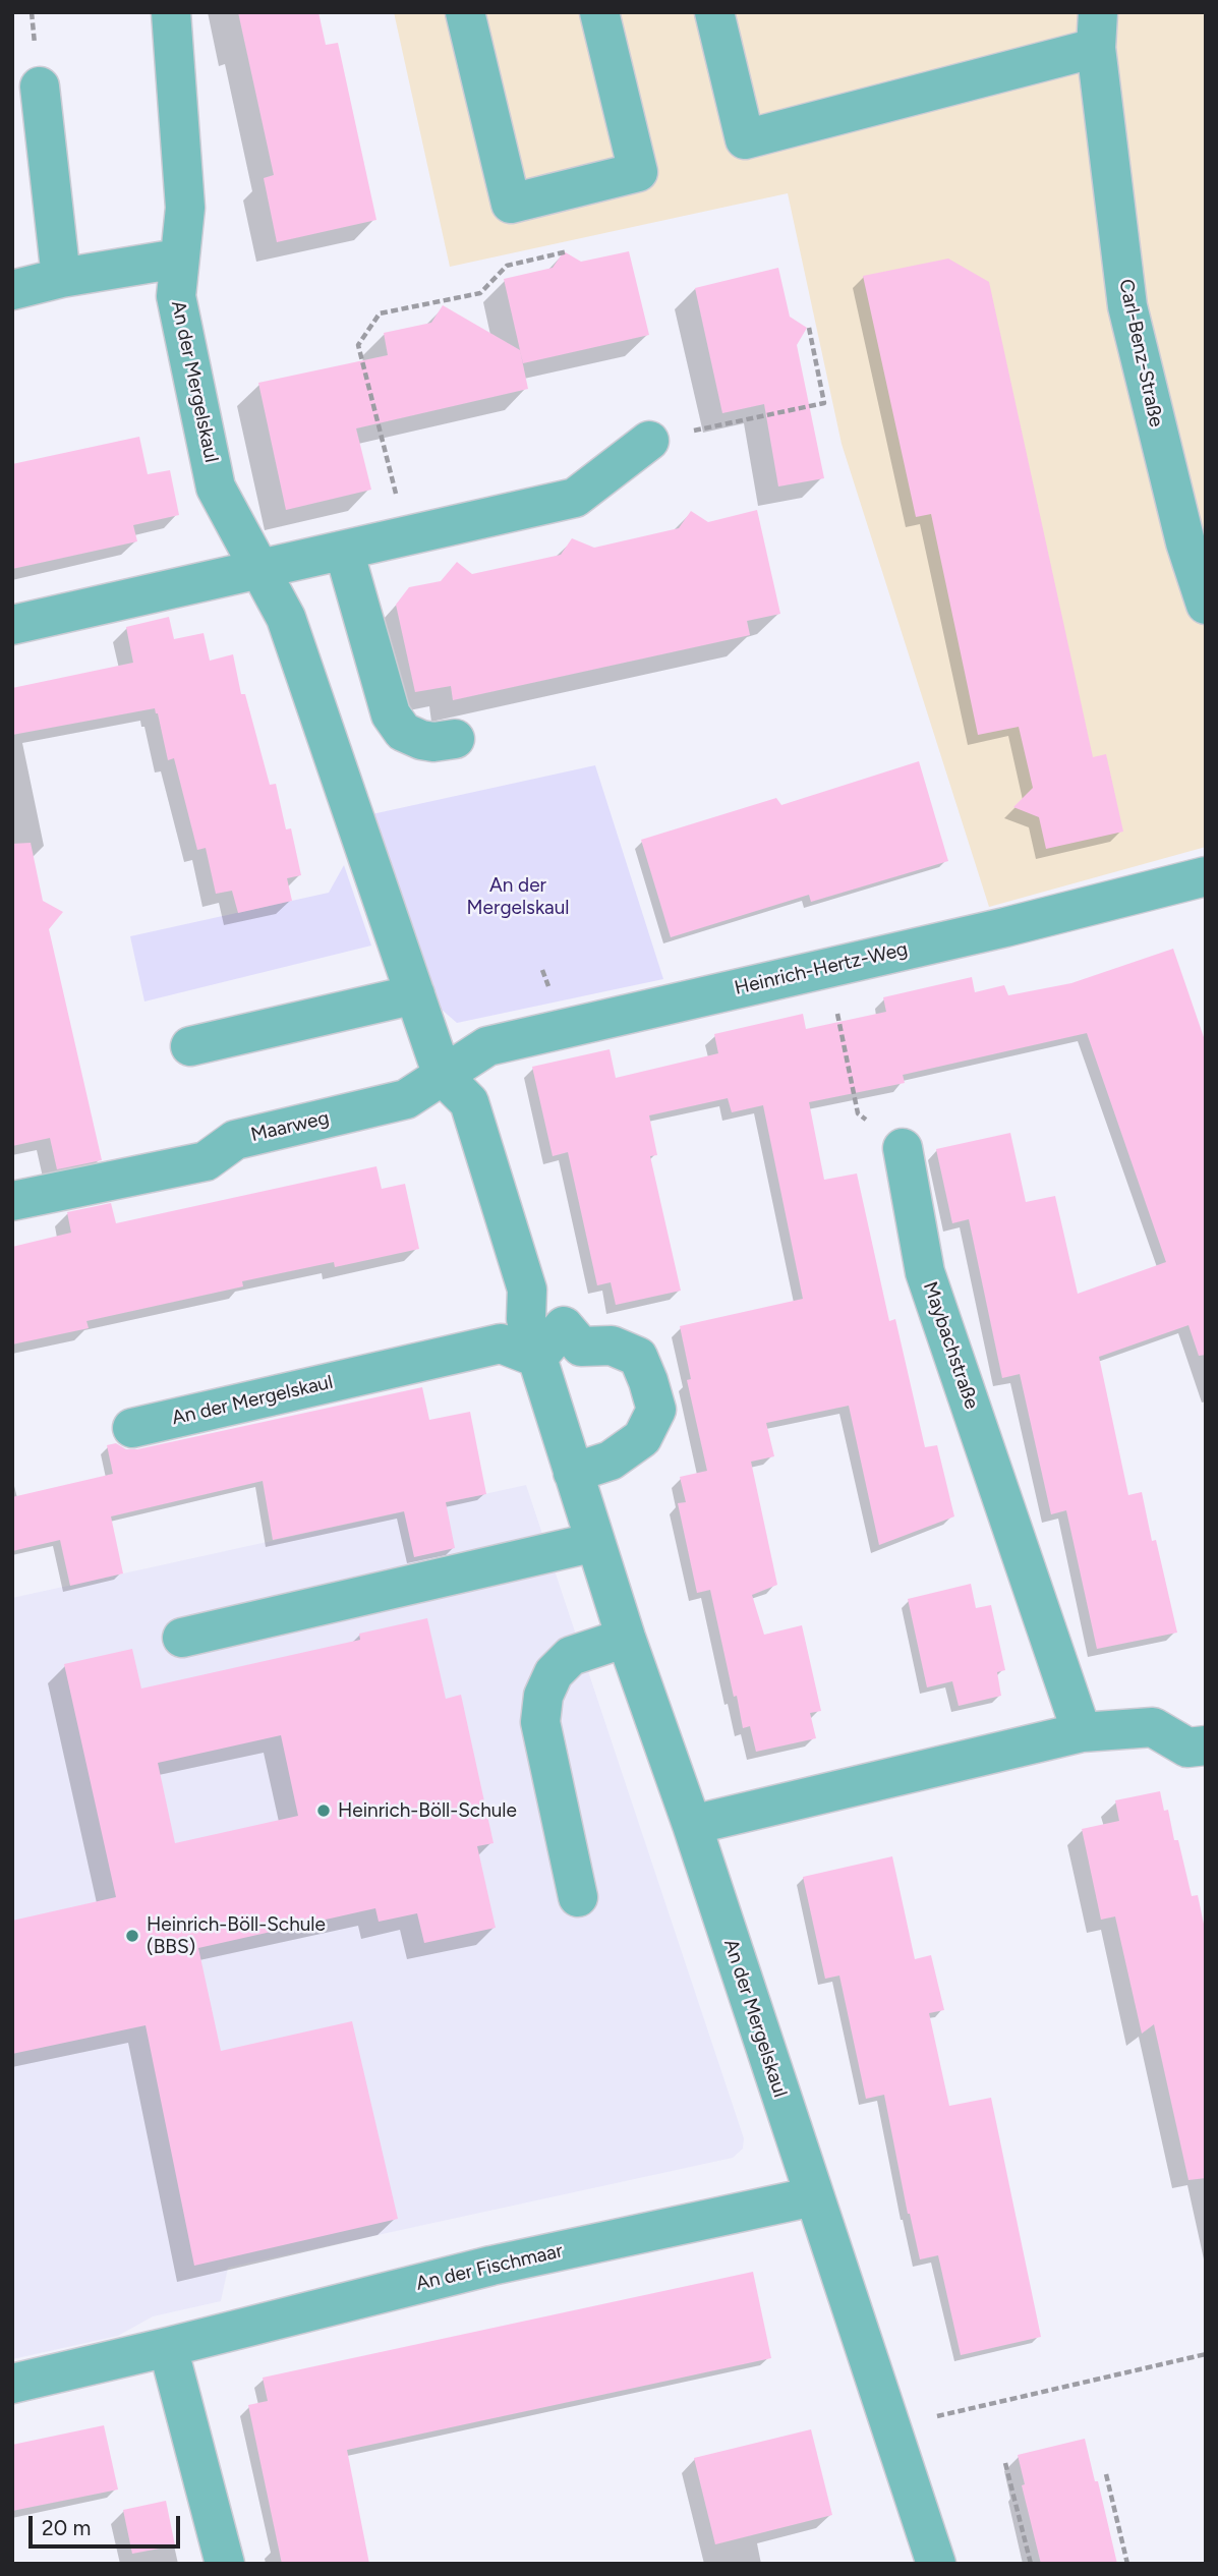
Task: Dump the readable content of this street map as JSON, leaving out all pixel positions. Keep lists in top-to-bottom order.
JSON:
{
  "streets": {
    "street": [
      "Carl-Benz-Straße",
      "An der Mergelskaul",
      "Heinrich-Hertz-Weg",
      "Maarweg",
      "Maybachstraße",
      "An der Fischmaar"
    ]
  },
  "crossings": [
    ["An der Mergelskaul", "Heinrich-Hertz-Weg"],
    ["An der Mergelskaul", "Maarweg"],
    ["An der Mergelskaul", "An der Fischmaar"],
    ["Heinrich-Hertz-Weg", "Maarweg"]
  ],
  "parks": ["An der Mergelskaul"],
  "places": ["Heinrich-Böll-Schule", "Heinrich-Böll-Schule (BBS)"],
  "scale_bar": "20 m"
}
